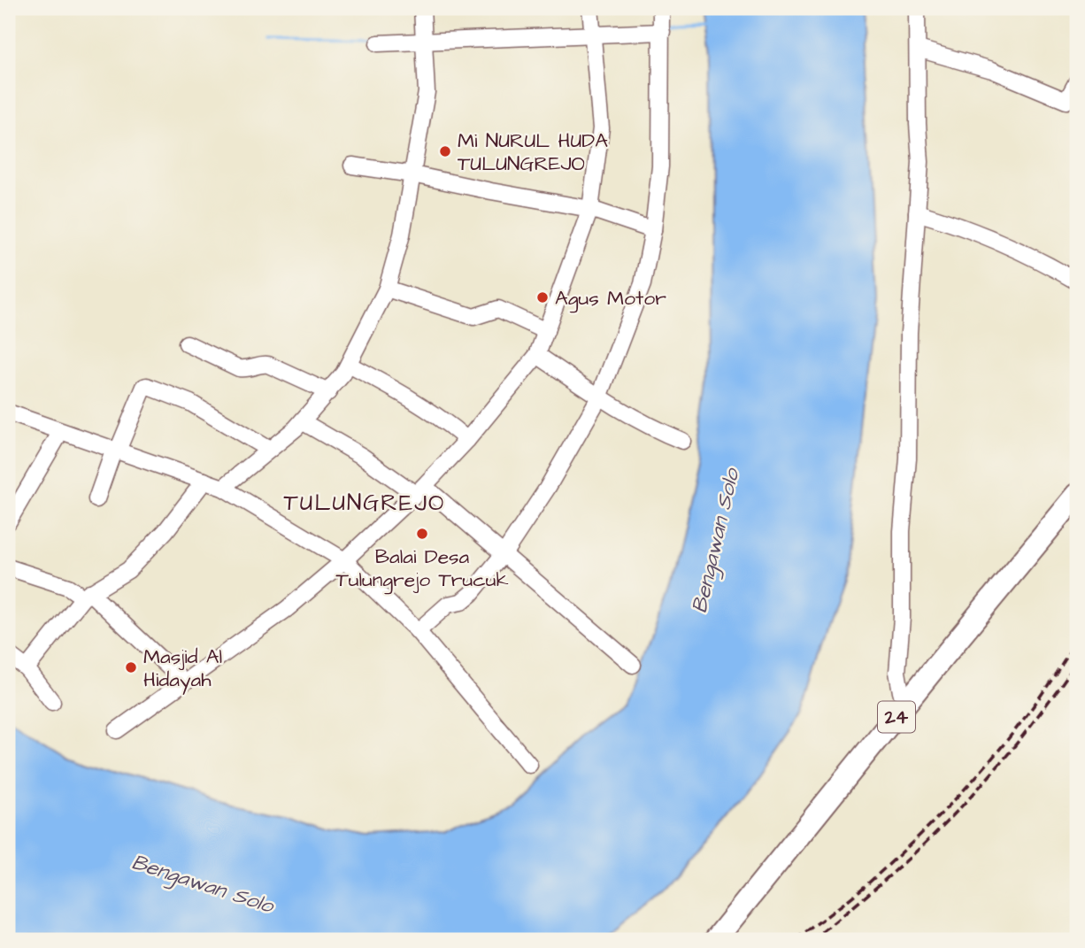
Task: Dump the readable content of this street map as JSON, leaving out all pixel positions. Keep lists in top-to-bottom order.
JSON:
{
  "streets": {
    "highway": ["24"]
  },
  "districts": ["TULUNGREJO"],
  "water": ["Bengawan Solo"],
  "places": [
    "Mi NURUL HUDA TULUNGREJO",
    "Agus Motor",
    "Balai Desa Tulungrejo Trucuk",
    "Masjid Al Hidayah"
  ]
}
